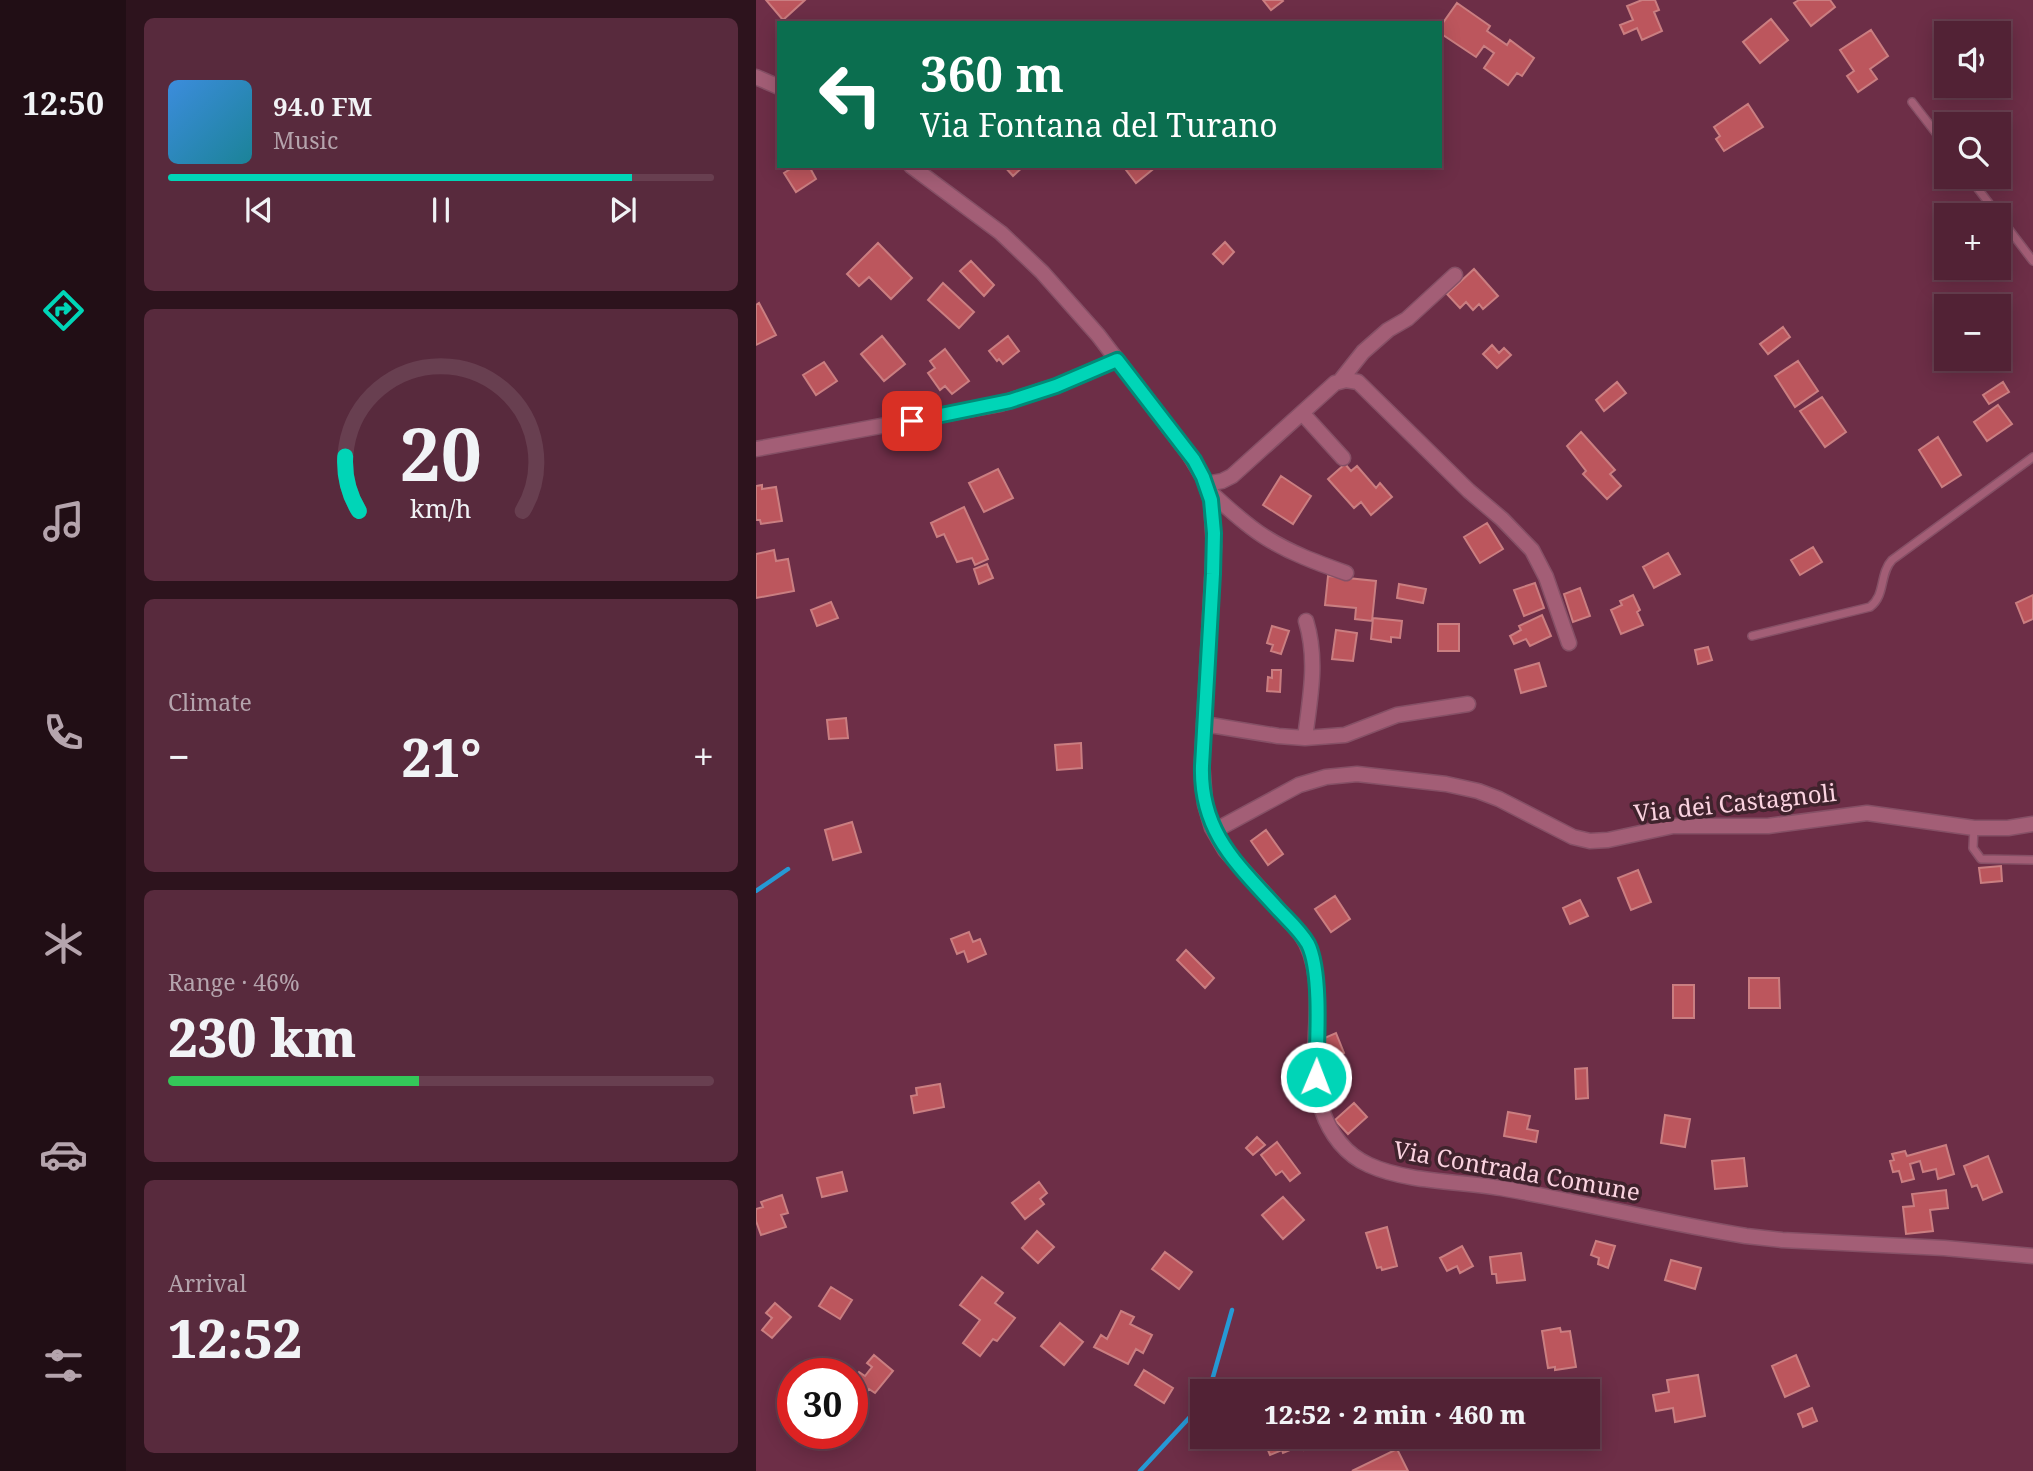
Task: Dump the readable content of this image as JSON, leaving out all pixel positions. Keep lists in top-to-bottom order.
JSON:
{
  "streets": {
    "street": ["Via dei Castagnoli", "Via Contrada Comune"]
  },
  "crossings": [
    ["Via dei Castagnoli", "Via Contrada Comune"]
  ],
  "page": {
    "tabs": "12:50",
    "map_buttons": ["+", "−"],
    "turn": ["360 m", "Via Fontana del Turano"],
    "song": ["94.0 FM", "Music"],
    "tile": [
      "Climate",
      ["Range · 46%", "230 km"],
      ["Arrival", "12:52"]
    ],
    "heat": ["−", "21°", "+"],
    "limit": "30",
    "trip": "12:52 · 2 min · 460 m",
    "gauge": ["20", "km/h"]
  }
}
